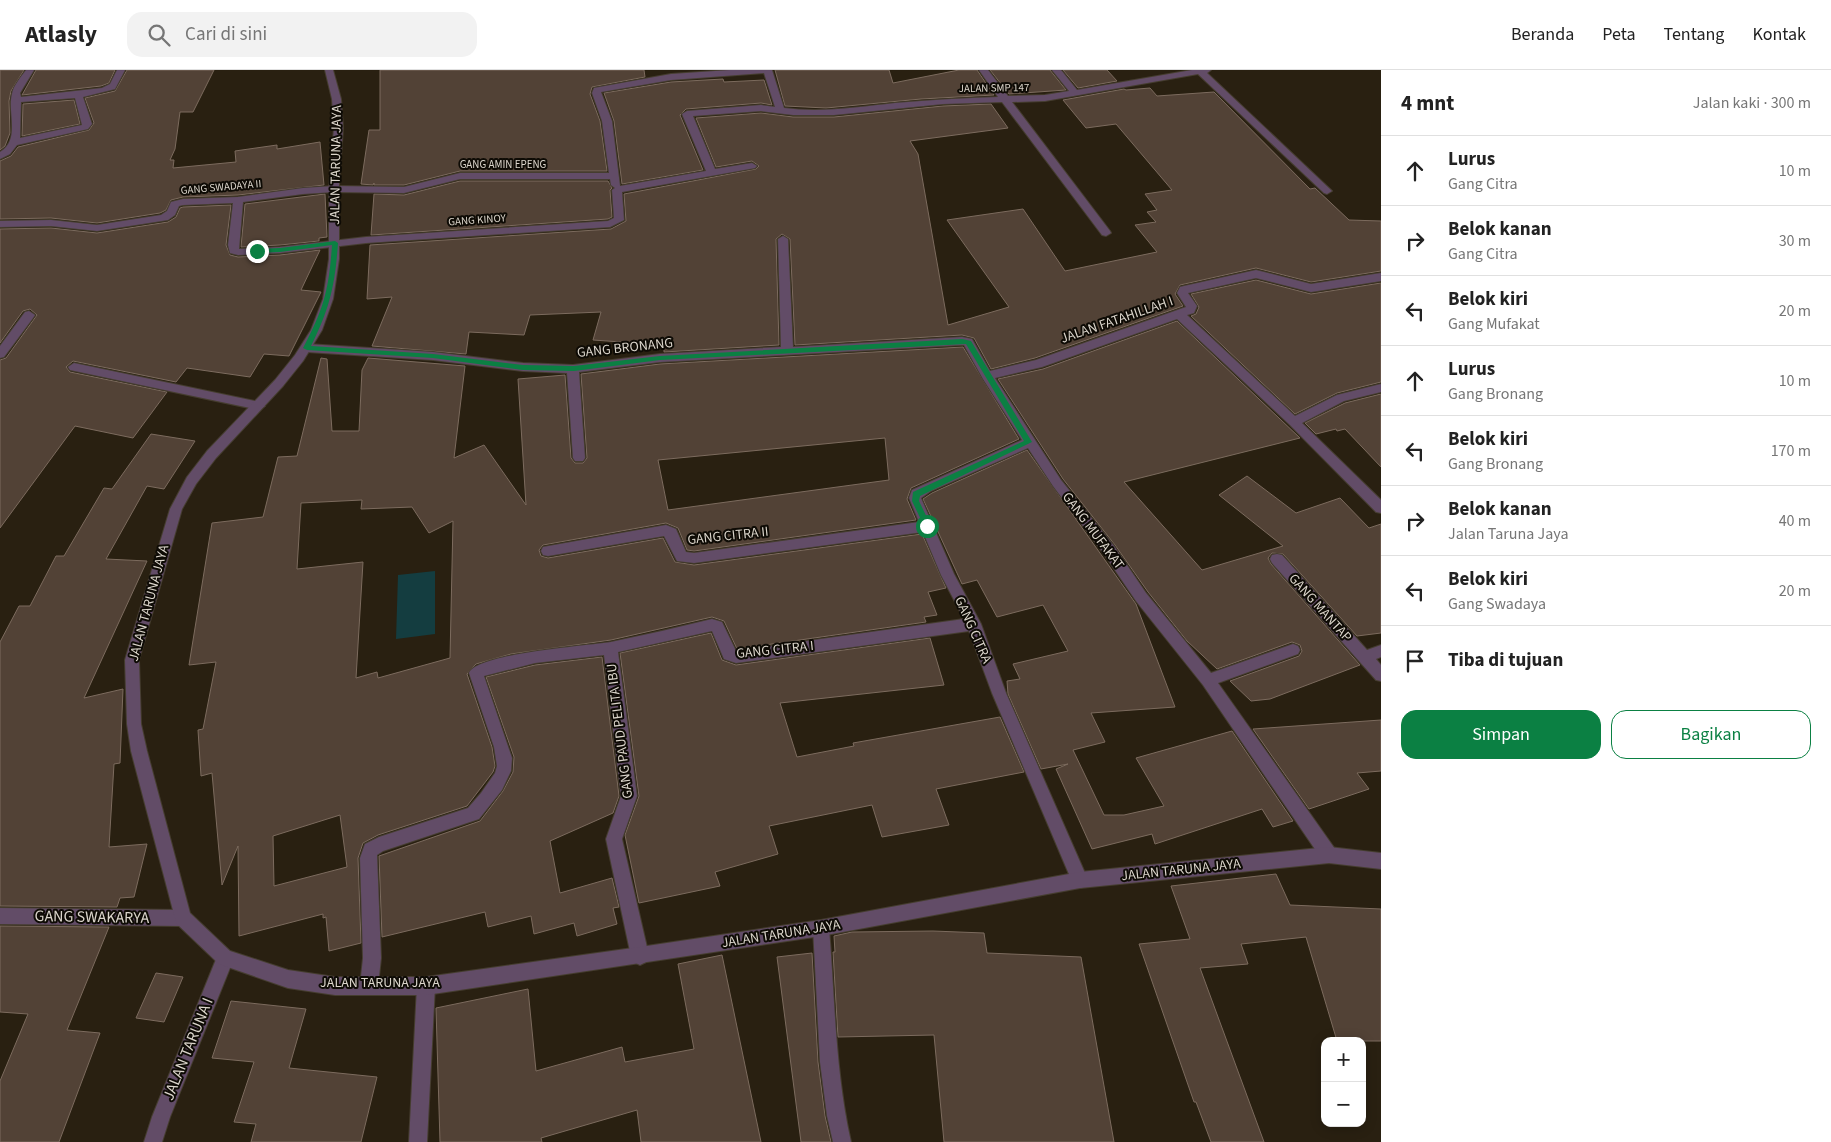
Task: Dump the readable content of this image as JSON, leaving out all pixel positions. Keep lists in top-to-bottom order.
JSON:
{
  "streets": {
    "street": [
      "JALAN SMP 147",
      "GANG AMIN EPENG",
      "JALAN TARUNA JAYA",
      "GANG SWADAYA II",
      "GANG KINOY",
      "JALAN FATAHILLAH I",
      "GANG BRONANG",
      "GANG MUFAKAT",
      "GANG CITRA II",
      "GANG MANTAP",
      "GANG CITRA",
      "GANG CITRA I",
      "GANG PAUD PELITA IBU",
      "GANG SWAKARYA",
      "JALAN TARUNA I"
    ]
  },
  "crossings": [
    ["GANG AMIN EPENG", "JALAN TARUNA JAYA"],
    ["GANG AMIN EPENG", "GANG SWADAYA II"],
    ["JALAN TARUNA JAYA", "GANG SWADAYA II"],
    ["JALAN TARUNA JAYA", "GANG KINOY"],
    ["JALAN TARUNA JAYA", "GANG BRONANG"],
    ["JALAN TARUNA JAYA", "GANG MUFAKAT"],
    ["JALAN TARUNA JAYA", "GANG CITRA"],
    ["JALAN TARUNA JAYA", "GANG CITRA I"],
    ["JALAN TARUNA JAYA", "GANG PAUD PELITA IBU"],
    ["JALAN TARUNA JAYA", "GANG SWAKARYA"],
    ["JALAN TARUNA JAYA", "JALAN TARUNA I"],
    ["JALAN FATAHILLAH I", "GANG BRONANG"],
    ["JALAN FATAHILLAH I", "GANG MUFAKAT"],
    ["GANG BRONANG", "GANG MUFAKAT"],
    ["GANG MUFAKAT", "GANG CITRA"],
    ["GANG CITRA II", "GANG CITRA"],
    ["GANG CITRA", "GANG CITRA I"],
    ["GANG CITRA I", "GANG PAUD PELITA IBU"]
  ],
  "page": {
    "header": "Atlasly",
    "search": "Cari di sini",
    "nav": [
      "Beranda",
      "Peta",
      "Tentang",
      "Kontak"
    ],
    "heading": ["4 mnt", "Jalan kaki · 300 m"],
    "list": [
      ["Lurus", "Gang Citra", "10 m"],
      ["Belok kanan", "Gang Citra", "30 m"],
      ["Belok kiri", "Gang Mufakat", "20 m"],
      ["Lurus", "Gang Bronang", "10 m"],
      ["Belok kiri", "Gang Bronang", "170 m"],
      ["Belok kanan", "Jalan Taruna Jaya", "40 m"],
      ["Belok kiri", "Gang Swadaya", "20 m"],
      "Tiba di tujuan"
    ],
    "buttons": ["Simpan", "Bagikan"],
    "map_buttons": ["+", "−"]
  }
}
